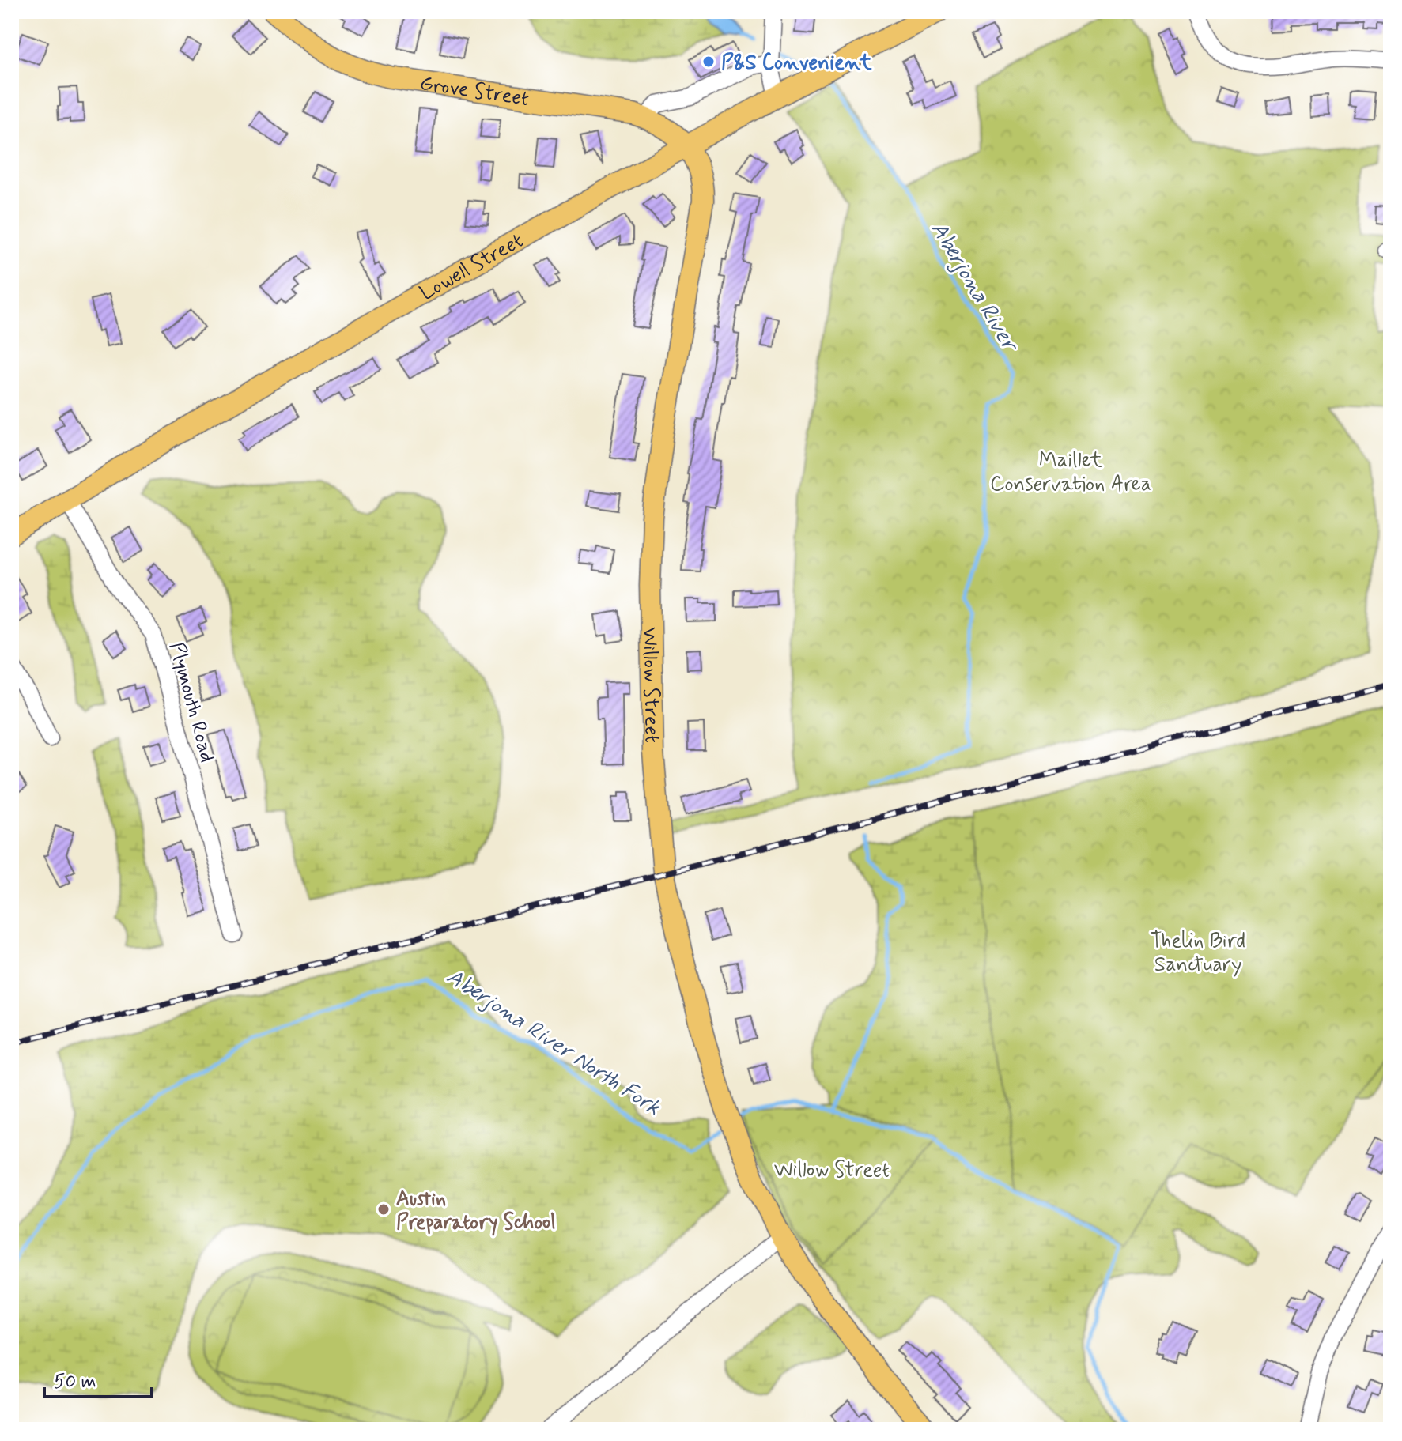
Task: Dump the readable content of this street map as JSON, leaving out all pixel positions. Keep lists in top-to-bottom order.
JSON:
{
  "streets": {
    "main road": ["Grove Street", "Lowell Street", "Willow Street"],
    "street": ["Plymouth Road"]
  },
  "crossings": [
    ["Grove Street", "Lowell Street"],
    ["Grove Street", "Willow Street"],
    ["Lowell Street", "Willow Street"],
    ["Lowell Street", "Plymouth Road"]
  ],
  "water": ["Aberjona River", "Aberjona River North Fork"],
  "parks": ["Maillet Conservation Area", "Thelin Bird Sanctuary", "Willow Street"],
  "places": ["P&S Convenient", "Austin Preparatory School"],
  "scale_bar": "50 m"
}
